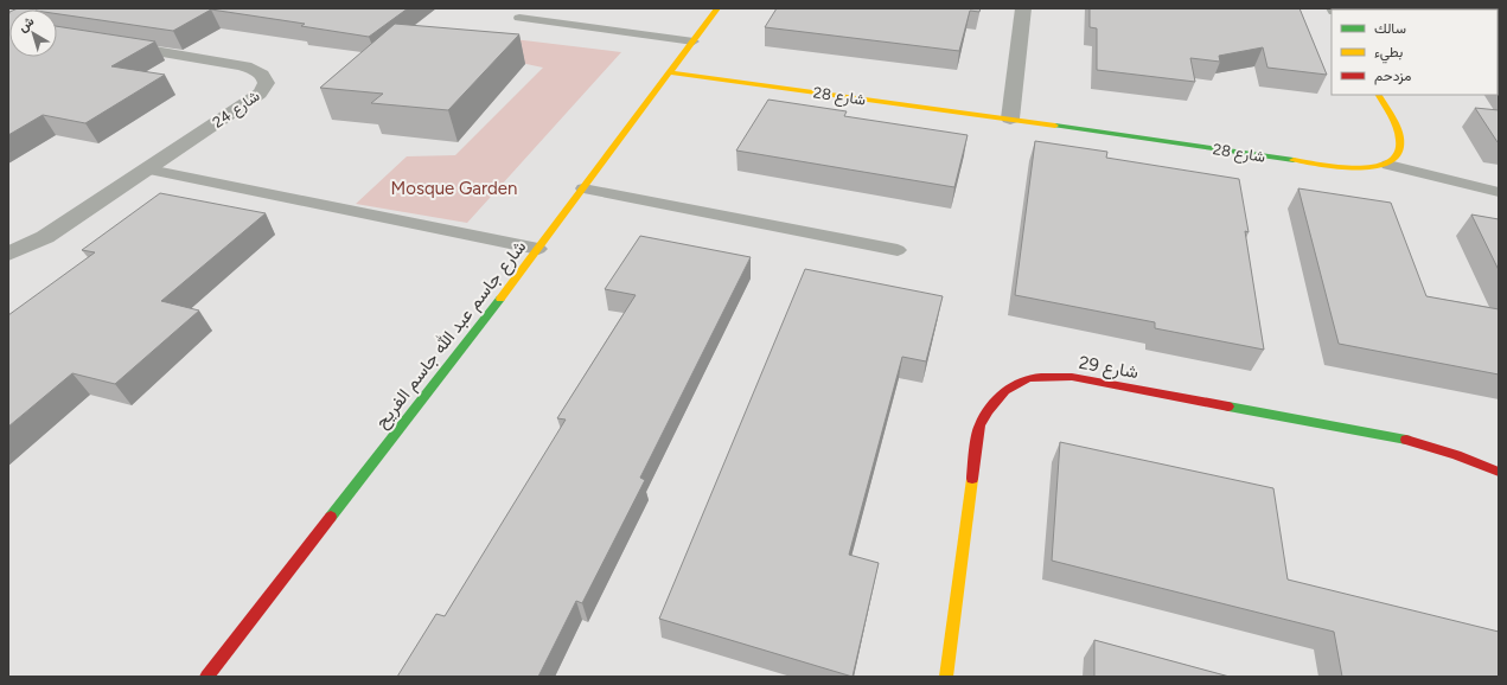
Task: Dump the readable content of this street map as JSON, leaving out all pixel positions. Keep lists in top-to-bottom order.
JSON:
{
  "streets": {
    "street": [
      "شارع 28",
      "شارع 24",
      "شارع جاسم عبد الله جاسم الفريح",
      "شارع 29"
    ]
  },
  "crossings": [
    ["شارع 28", "شارع جاسم عبد الله جاسم الفريح"]
  ],
  "parks": ["Mosque Garden"],
  "legend": ["سالك", "بطيء", "مزدحم"],
  "north": "top left"
}
